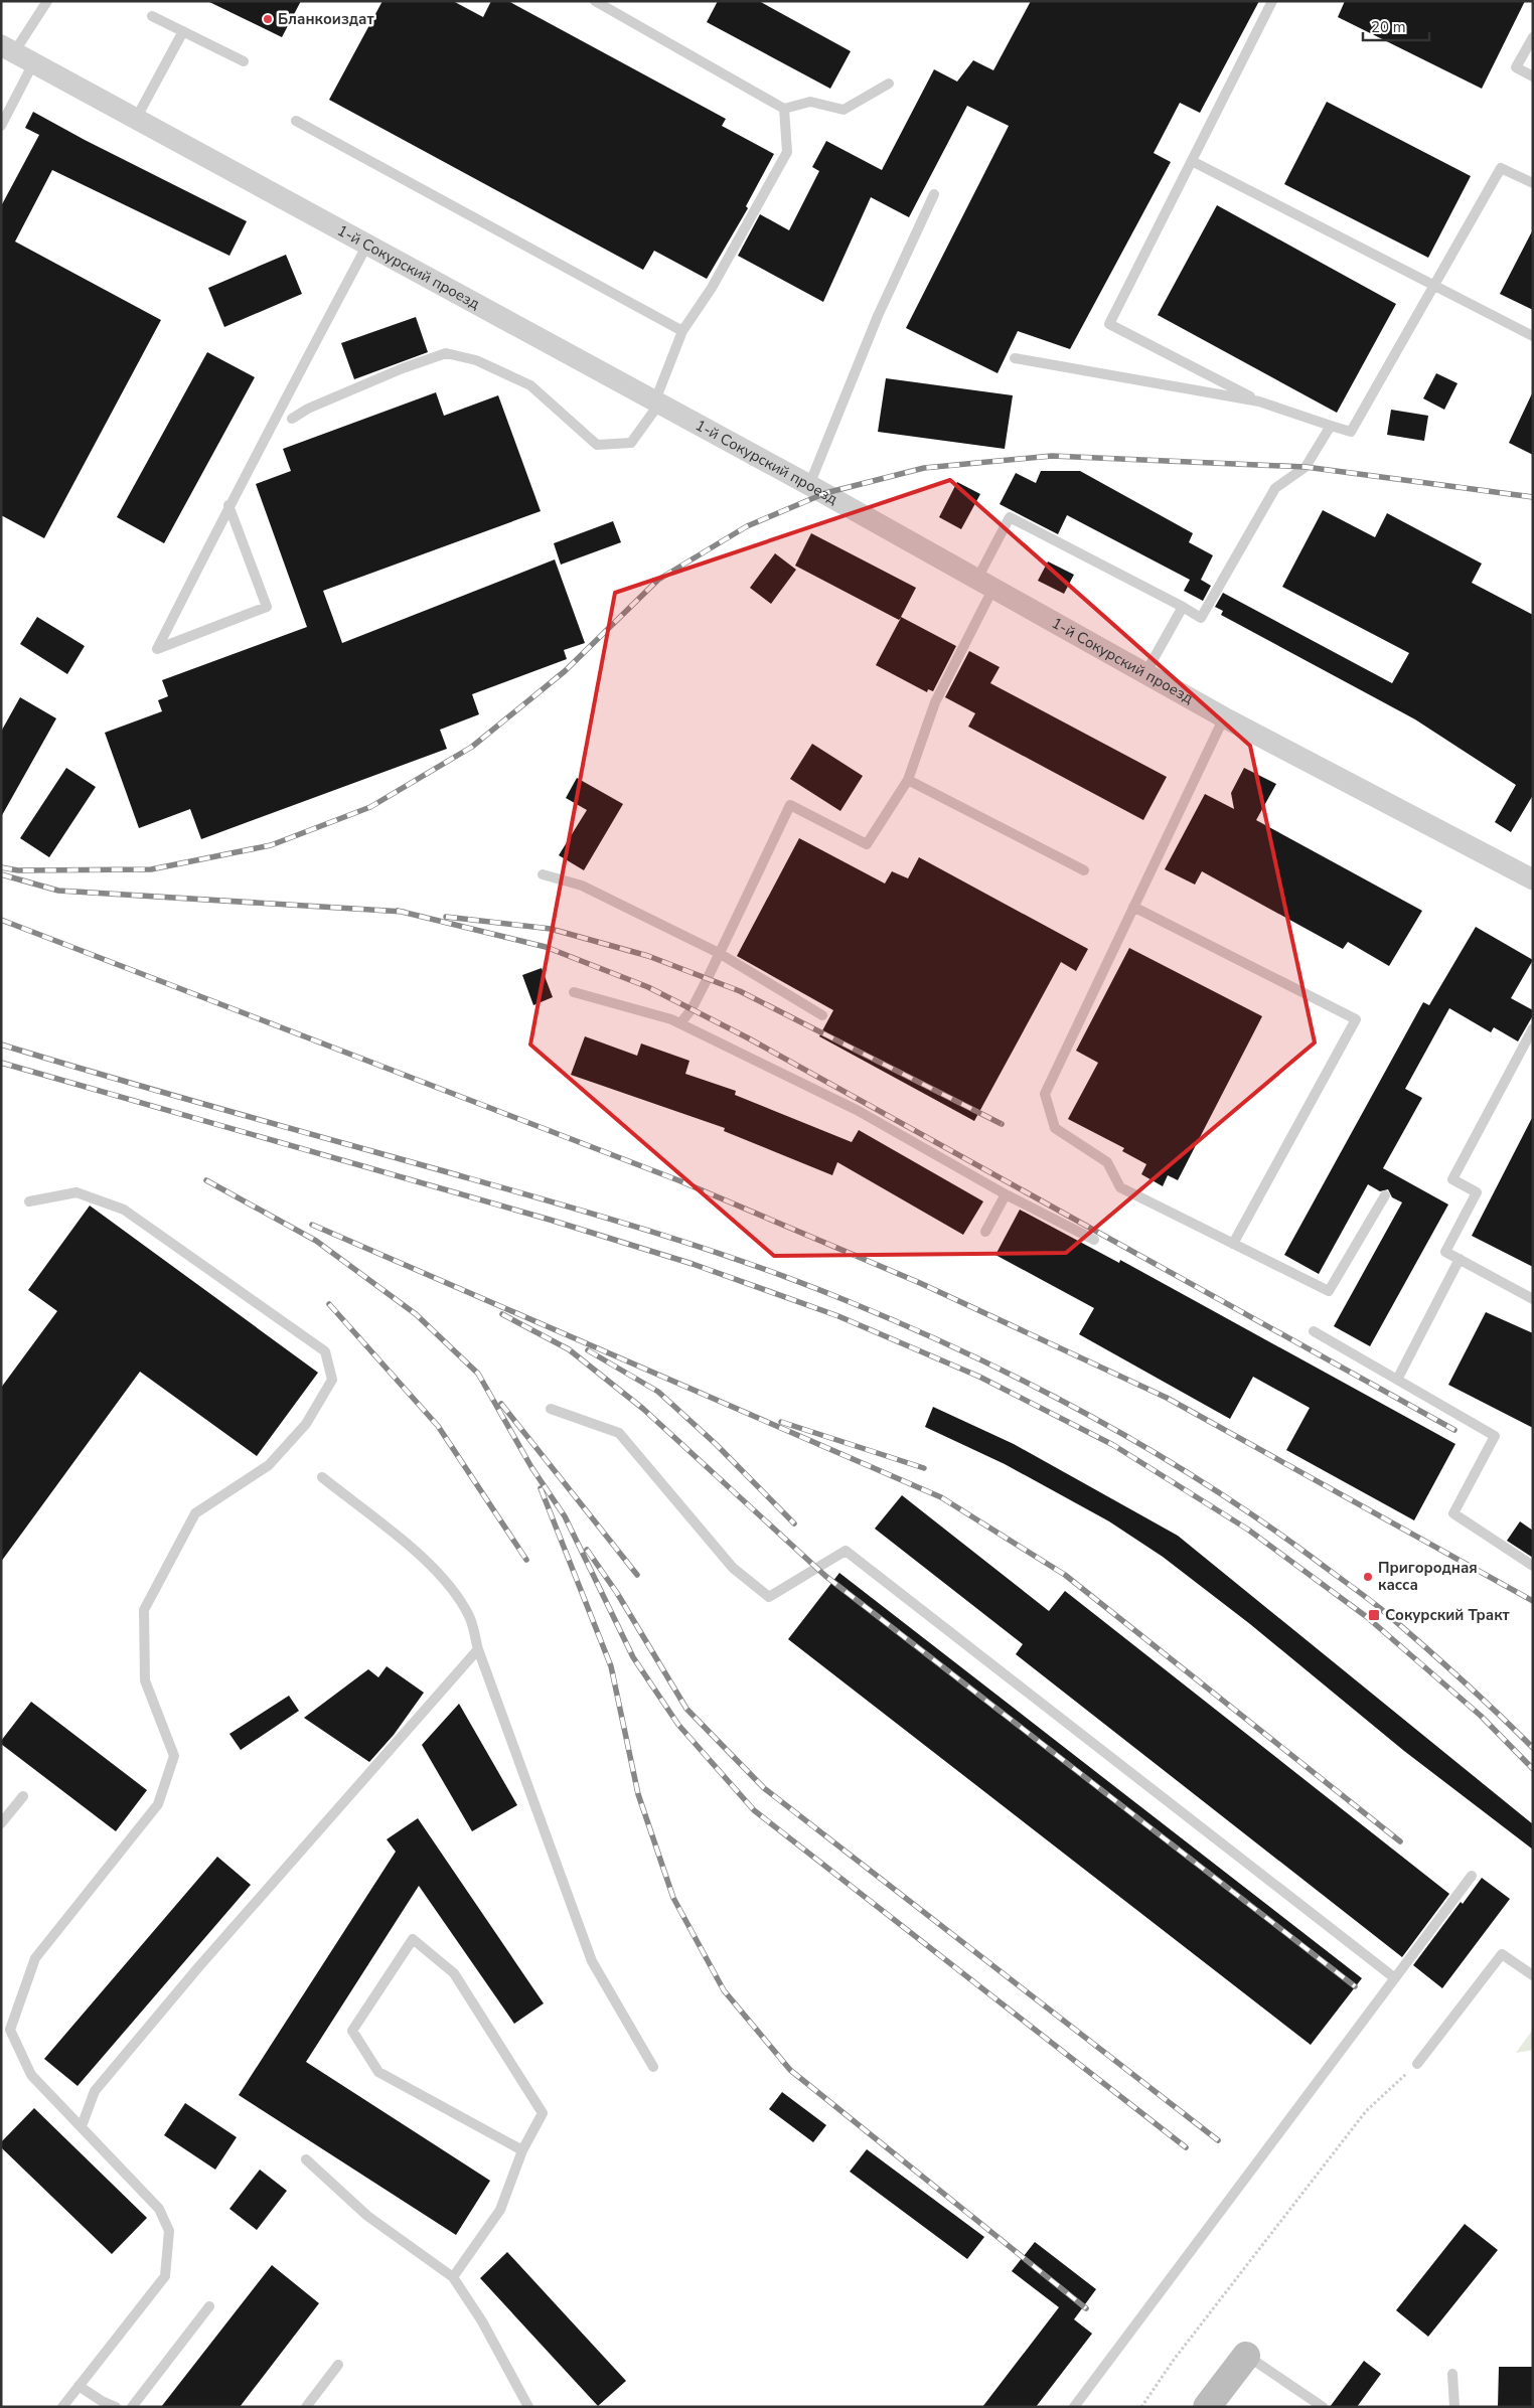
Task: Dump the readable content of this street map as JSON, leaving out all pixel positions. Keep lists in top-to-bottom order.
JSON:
{
  "streets": {
    "street": ["1-й Сокурский проезд"]
  },
  "places": {
    "other": ["Бланкоиздат", "Пригородная касса"],
    "transit": ["Сокурский Тракт"]
  },
  "scale_bar": "20 m"
}
